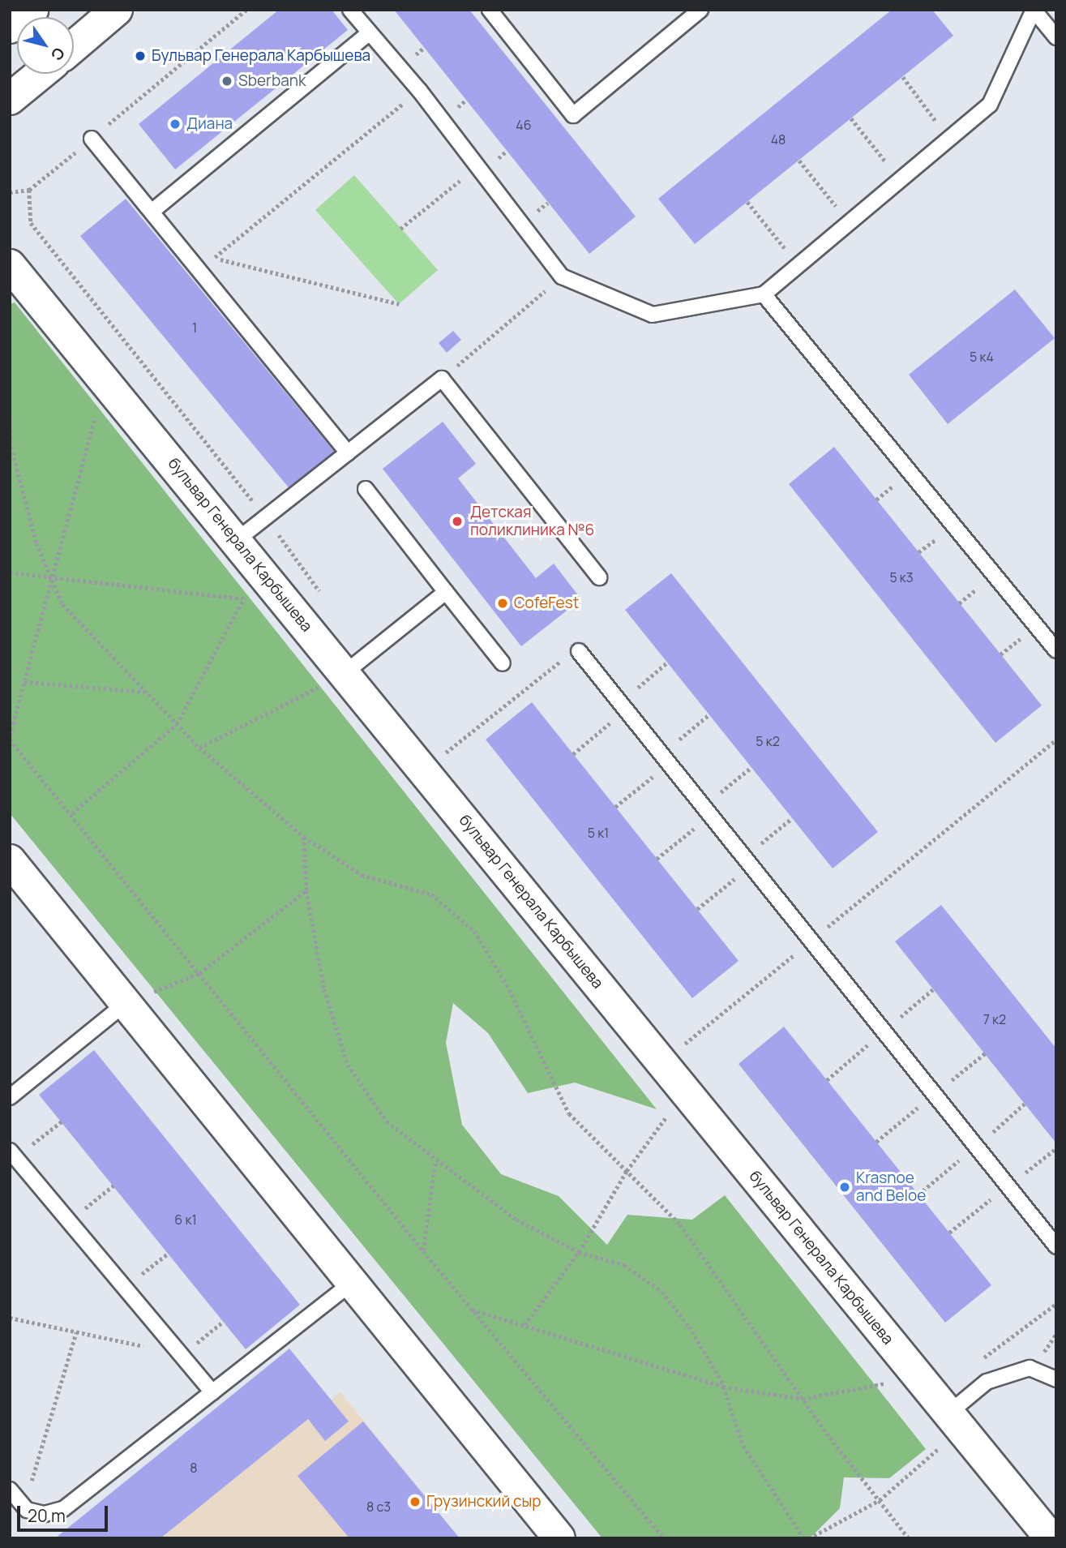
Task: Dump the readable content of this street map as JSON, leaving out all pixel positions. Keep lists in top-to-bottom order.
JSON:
{
  "streets": {
    "street": ["бульвар Генерала Карбышева"]
  },
  "places": [
    "Бульвар Генерала Карбышева",
    "Sberbank",
    "Диана",
    "Детская поликлиника №6",
    "CofeFest",
    "Krasnoe and Beloe",
    "Грузинский сыр"
  ],
  "house_numbers": [
    "46",
    "48",
    "1",
    "5 к4",
    "5 к3",
    "5 к2",
    "5 к1",
    "7 к2",
    "6 к1",
    "8",
    "8 с3"
  ],
  "scale_bar": "20 m",
  "north": "bottom right"
}
